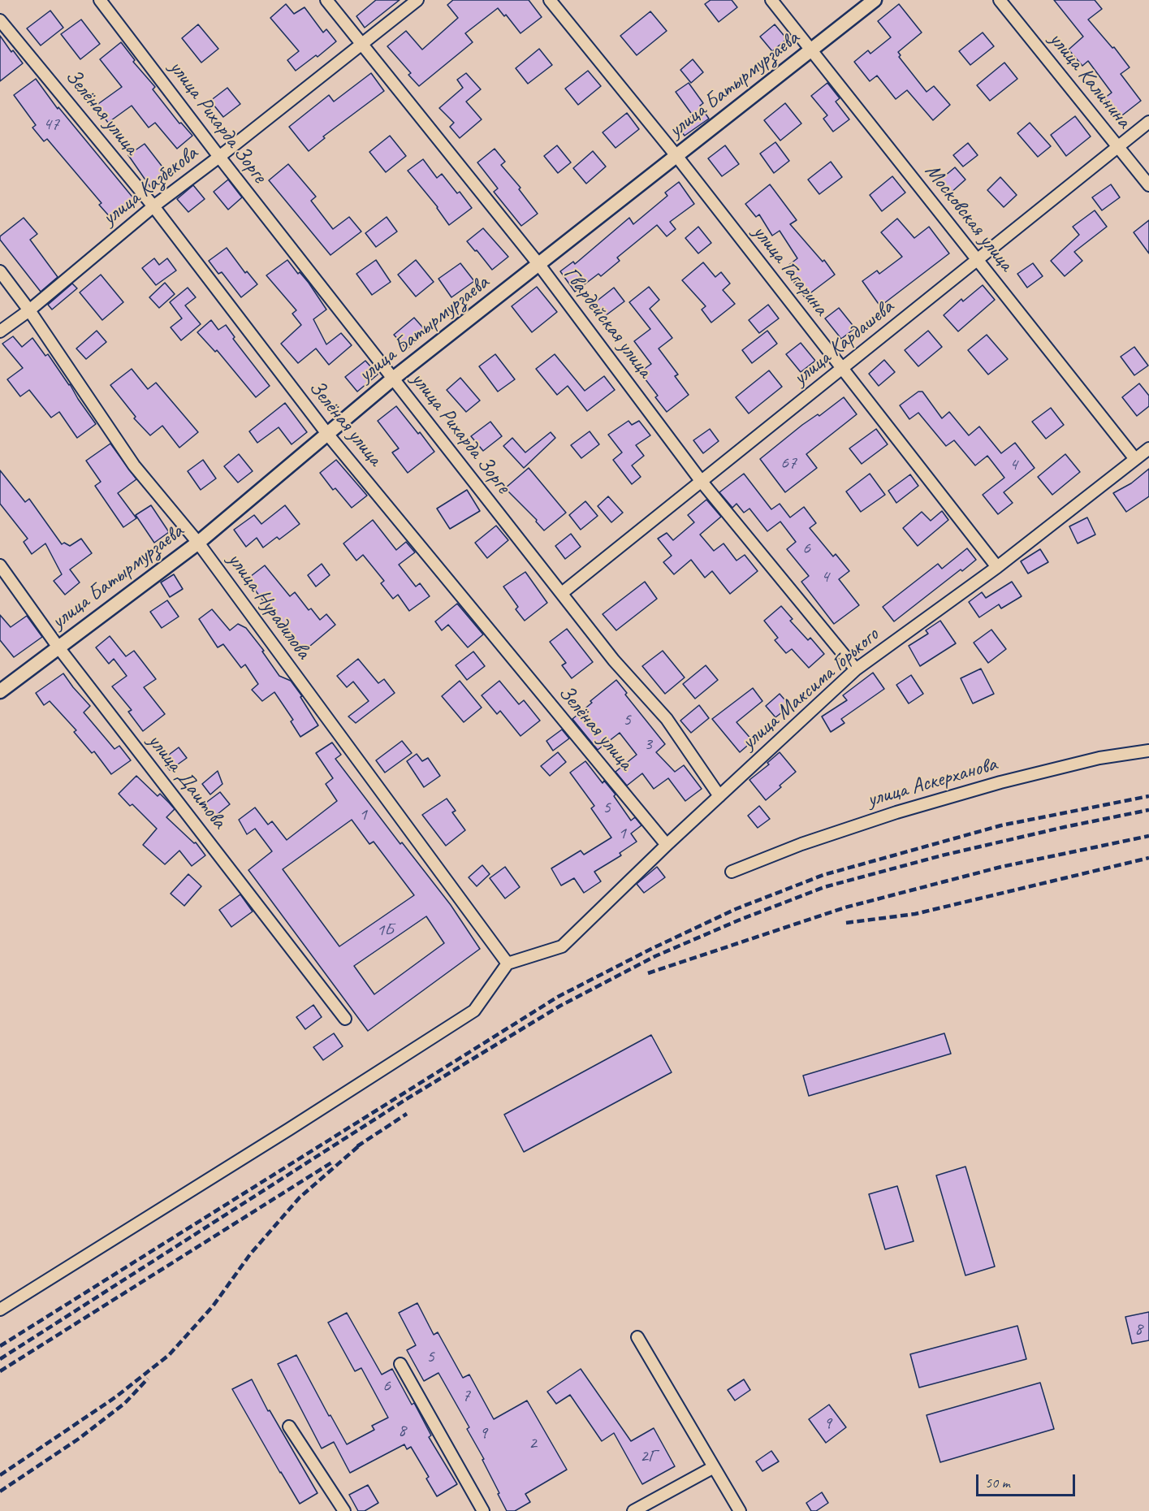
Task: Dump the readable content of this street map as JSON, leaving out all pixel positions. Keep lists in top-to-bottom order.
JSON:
{
  "streets": {
    "street": [
      "улица Калинина",
      "улица Батырмурзаева",
      "Зелёная улица",
      "улица Рихарда Зорге",
      "улица Казбекова",
      "Московская улица",
      "улица Гагарина",
      "Гвардейская улица",
      "улица Кардашева",
      "улица Нурадилова",
      "улица Максима Горького",
      "улица Даитова",
      "улица Аскерханова"
    ]
  },
  "crossings": [
    ["улица Калинина", "улица Кардашева"],
    ["улица Батырмурзаева", "Зелёная улица"],
    ["улица Батырмурзаева", "улица Рихарда Зорге"],
    ["улица Батырмурзаева", "Московская улица"],
    ["улица Батырмурзаева", "улица Гагарина"],
    ["улица Батырмурзаева", "Гвардейская улица"],
    ["улица Батырмурзаева", "улица Нурадилова"],
    ["улица Батырмурзаева", "улица Даитова"],
    ["Зелёная улица", "улица Казбекова"],
    ["Зелёная улица", "улица Максима Горького"],
    ["улица Рихарда Зорге", "улица Казбекова"],
    ["улица Рихарда Зорге", "улица Кардашева"],
    ["улица Рихарда Зорге", "улица Максима Горького"],
    ["улица Казбекова", "Гвардейская улица"],
    ["улица Казбекова", "улица Нурадилова"],
    ["Московская улица", "улица Кардашева"],
    ["Московская улица", "улица Максима Горького"],
    ["улица Гагарина", "улица Кардашева"],
    ["улица Гагарина", "улица Максима Горького"],
    ["Гвардейская улица", "улица Кардашева"],
    ["Гвардейская улица", "улица Максима Горького"],
    ["улица Нурадилова", "улица Максима Горького"]
  ],
  "house_numbers": [
    "47",
    "67",
    "4",
    "6",
    "4",
    "5",
    "3",
    "5",
    "1",
    "1",
    "1Б",
    "8",
    "5",
    "6",
    "7",
    "9",
    "8",
    "9",
    "2",
    "2Г"
  ],
  "scale_bar": "50 m"
}
